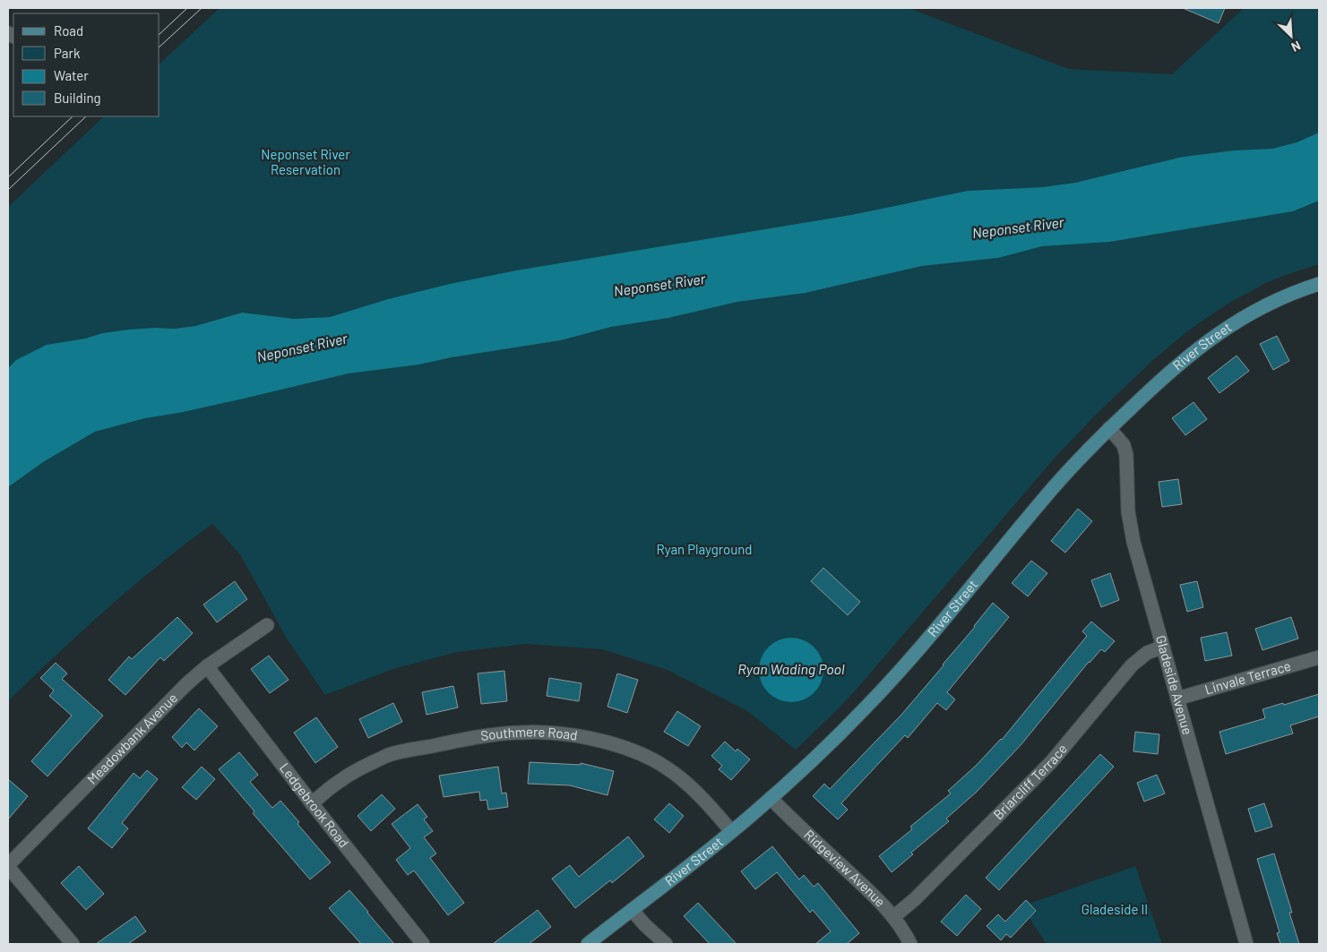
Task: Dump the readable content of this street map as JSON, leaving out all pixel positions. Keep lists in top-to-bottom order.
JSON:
{
  "streets": {
    "main road": ["River Street"],
    "street": [
      "Linvale Terrace",
      "Gladeside Avenue",
      "Southmere Road",
      "Meadowbank Avenue",
      "Briarcliff Terrace",
      "Ledgebrook Road",
      "Ridgeview Avenue"
    ]
  },
  "crossings": [
    ["River Street", "Gladeside Avenue"],
    ["River Street", "Southmere Road"],
    ["River Street", "Ridgeview Avenue"],
    ["Linvale Terrace", "Gladeside Avenue"],
    ["Gladeside Avenue", "Briarcliff Terrace"],
    ["Southmere Road", "Ledgebrook Road"],
    ["Meadowbank Avenue", "Ledgebrook Road"],
    ["Briarcliff Terrace", "Ridgeview Avenue"]
  ],
  "water": ["Neponset River", "Ryan Wading Pool"],
  "parks": ["Neponset River Reservation", "Ryan Playground", "Gladeside II"],
  "legend": [
    "Road",
    "Park",
    "Water",
    "Building"
  ],
  "north": "bottom right"
}
